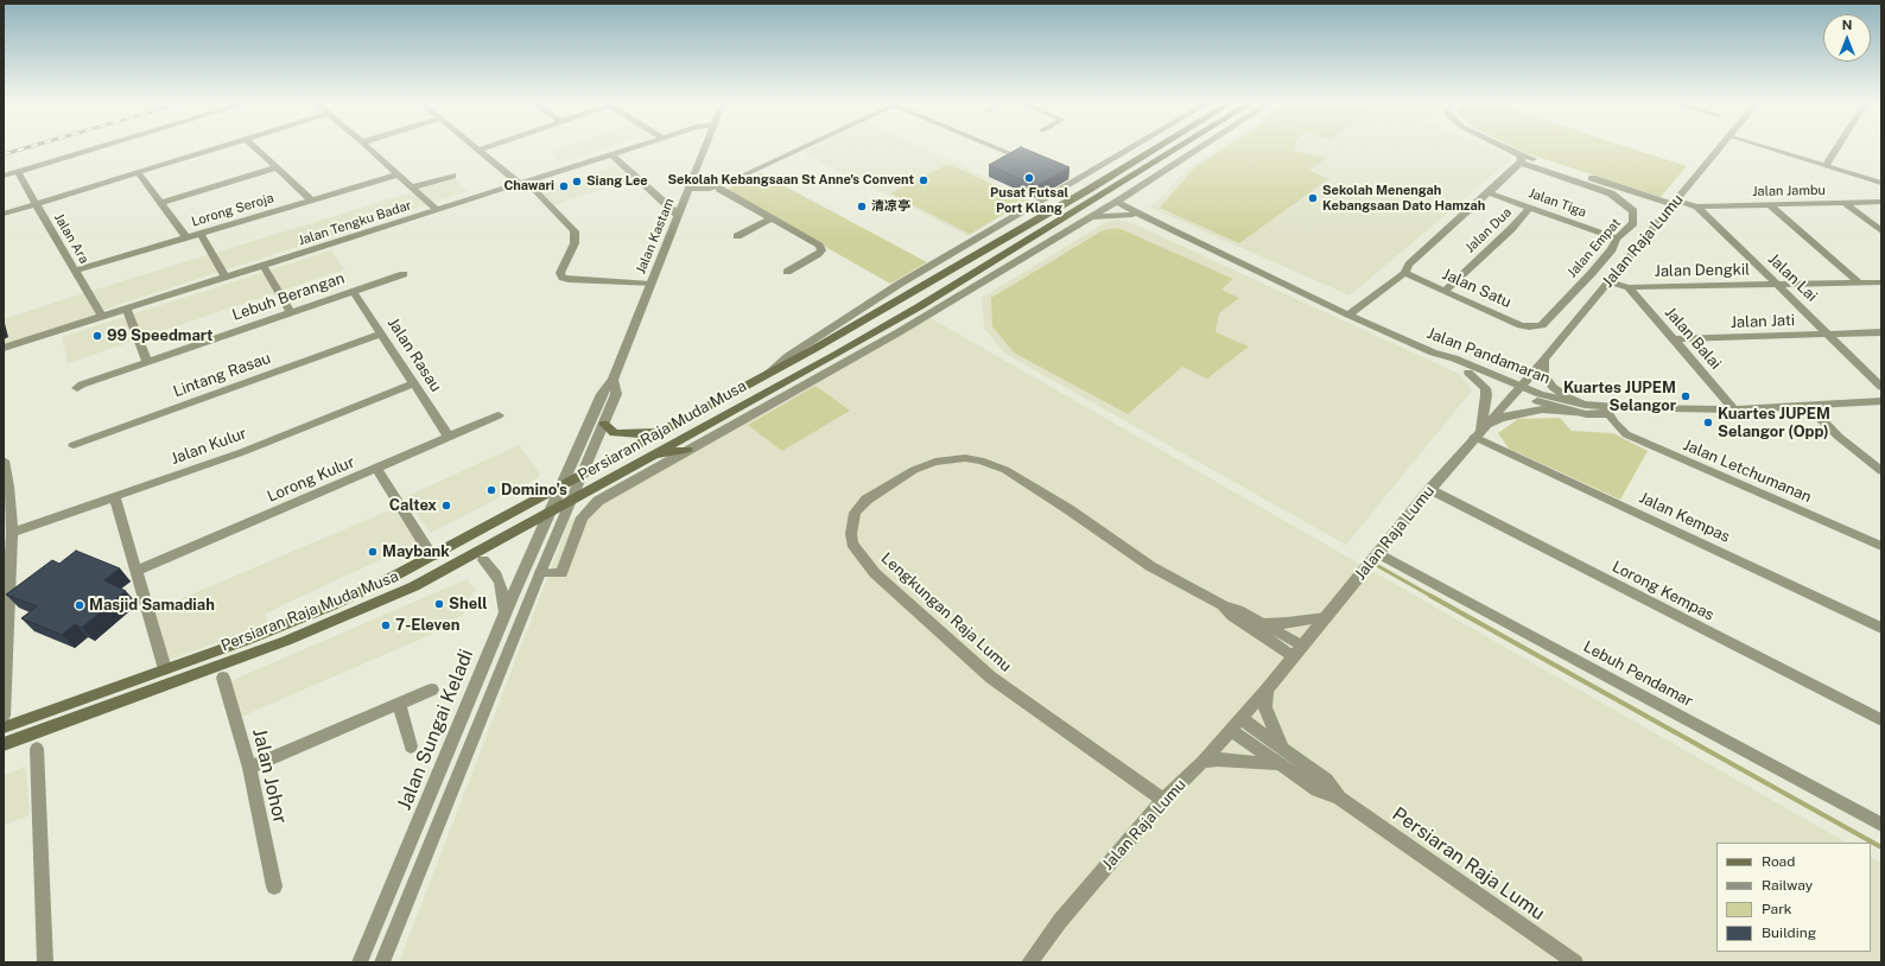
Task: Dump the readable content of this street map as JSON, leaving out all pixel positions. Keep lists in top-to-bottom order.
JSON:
{
  "streets": {
    "main road": ["Persiaran Raja Muda Musa"],
    "street": [
      "Jalan Jambu",
      "Jalan Tiga",
      "Lorong Seroja",
      "Jalan Tengku Badar",
      "Jalan Dua",
      "Jalan Kastam",
      "Jalan Ara",
      "Jalan Raja Lumu",
      "Jalan Empat",
      "Jalan Dengkil",
      "Jalan Lai",
      "Jalan Satu",
      "Lebuh Berangan",
      "Jalan Jati",
      "Jalan Balai",
      "Jalan Rasau",
      "Jalan Pandamaran",
      "Lintang Rasau",
      "Jalan Kulur",
      "Jalan Letchumanan",
      "Lorong Kulur",
      "Jalan Kempas",
      "Lorong Kempas",
      "Lengkungan Raja Lumu",
      "Lebuh Pendamar",
      "Jalan Sungai Keladi",
      "Jalan Johor",
      "Persiaran Raja Lumu"
    ]
  },
  "crossings": [
    ["Jalan Jambu", "Jalan Lai"],
    ["Jalan Tiga", "Jalan Dua"],
    ["Jalan Tiga", "Jalan Empat"],
    ["Lorong Seroja", "Jalan Ara"],
    ["Jalan Tengku Badar", "Jalan Ara"],
    ["Jalan Dua", "Jalan Satu"],
    ["Jalan Kastam", "Persiaran Raja Muda Musa"],
    ["Jalan Kastam", "Jalan Sungai Keladi"],
    ["Jalan Raja Lumu", "Jalan Dengkil"],
    ["Jalan Raja Lumu", "Jalan Lai"],
    ["Jalan Raja Lumu", "Jalan Pandamaran"],
    ["Jalan Raja Lumu", "Jalan Kempas"],
    ["Jalan Raja Lumu", "Lorong Kempas"],
    ["Jalan Raja Lumu", "Lengkungan Raja Lumu"],
    ["Jalan Raja Lumu", "Lebuh Pendamar"],
    ["Jalan Raja Lumu", "Persiaran Raja Lumu"],
    ["Jalan Empat", "Jalan Lai"],
    ["Jalan Empat", "Jalan Satu"],
    ["Jalan Dengkil", "Jalan Lai"],
    ["Jalan Dengkil", "Jalan Balai"],
    ["Jalan Lai", "Jalan Jati"],
    ["Lebuh Berangan", "Jalan Rasau"],
    ["Jalan Jati", "Jalan Balai"],
    ["Jalan Rasau", "Lintang Rasau"],
    ["Jalan Rasau", "Jalan Kulur"],
    ["Jalan Rasau", "Lorong Kulur"],
    ["Persiaran Raja Muda Musa", "Jalan Sungai Keladi"]
  ],
  "places": [
    "Pusat Futsal Port Klang",
    "Sekolah Kebangsaan St Anne's Convent",
    "Siang Lee",
    "Chawari",
    "Sekolah Menengah Kebangsaan Dato Hamzah",
    "清凉亭",
    "99 Speedmart",
    "Kuartes JUPEM Selangor",
    "Kuartes JUPEM Selangor (Opp)",
    "Domino's",
    "Caltex",
    "Maybank",
    "Shell",
    "Masjid Samadiah",
    "7-Eleven"
  ],
  "legend": [
    "Road",
    "Railway",
    "Park",
    "Building"
  ],
  "north": "top"
}
